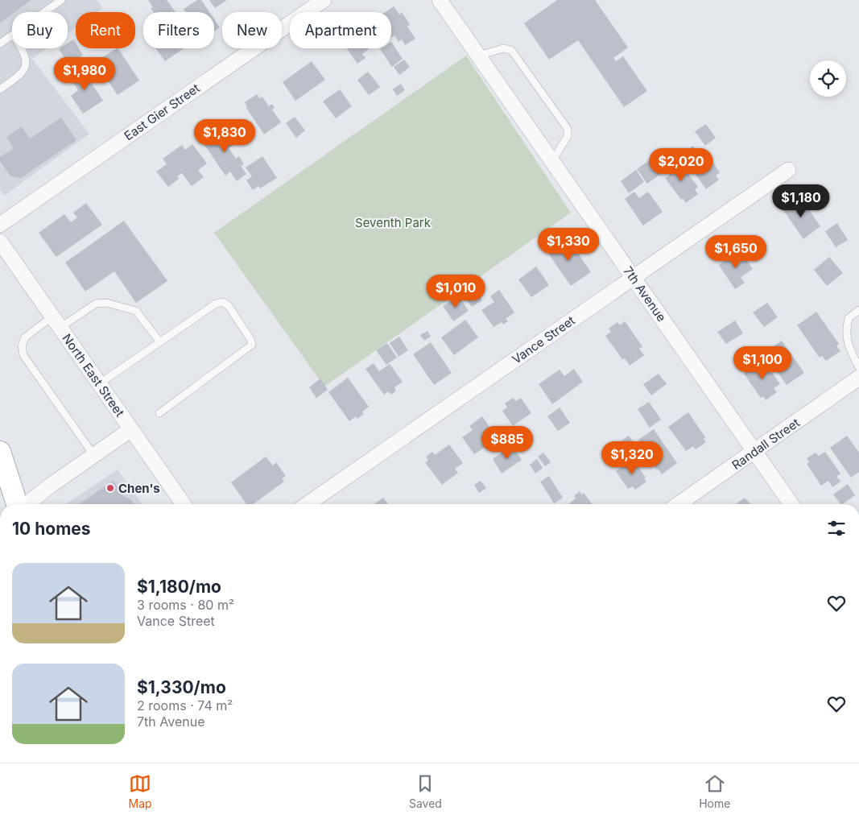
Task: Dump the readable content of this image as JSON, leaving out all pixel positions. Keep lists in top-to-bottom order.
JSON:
{
  "streets": {
    "street": [
      "East Gier Street",
      "7th Avenue",
      "Vance Street",
      "North East Street",
      "Randall Street"
    ]
  },
  "crossings": [
    ["7th Avenue", "Vance Street"],
    ["7th Avenue", "Randall Street"]
  ],
  "parks": ["Seventh Park"],
  "places": ["Chen's"],
  "page": {
    "chip": [
      "Buy",
      "Rent",
      "Filters",
      "New",
      "Apartment"
    ],
    "price": [
      "$1,980",
      "$1,830",
      "$2,020",
      "$1,180",
      "$1,330",
      "$1,650",
      "$1,010",
      "$1,100",
      "$885",
      "$1,320"
    ],
    "heading": "10 homes",
    "list": [
      {
        "name": "$1,180/mo",
        "note": "3 rooms · 80 m² · Vance Street"
      },
      {
        "name": "$1,330/mo",
        "note": "2 rooms · 74 m² · 7th Avenue"
      }
    ],
    "tabs": ["Map", "Saved", "Home"]
  }
}
